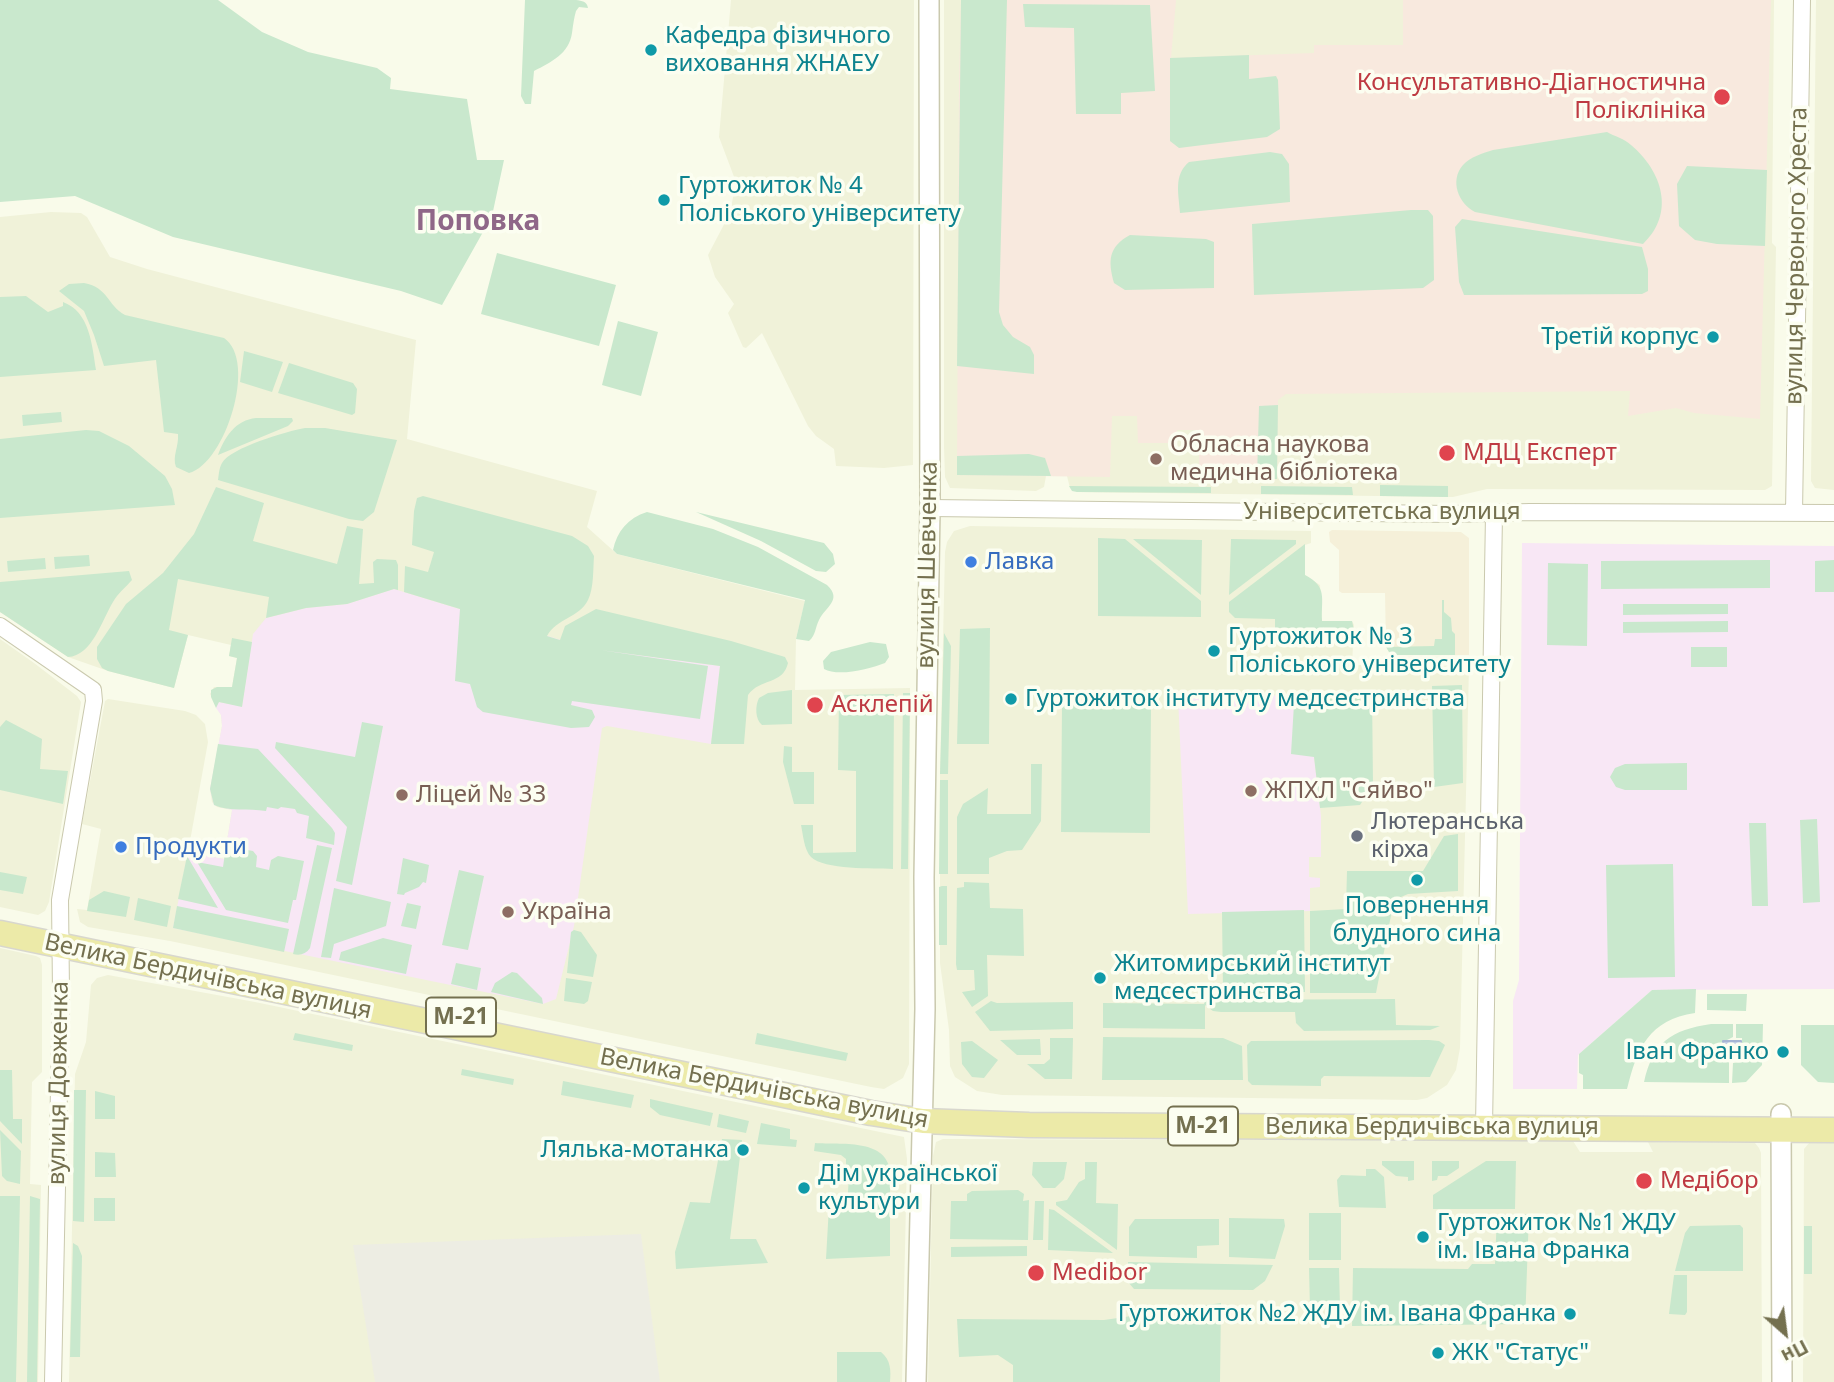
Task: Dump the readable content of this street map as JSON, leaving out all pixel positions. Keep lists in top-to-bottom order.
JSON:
{
  "streets": {
    "highway": ["Велика Бердичівська вулиця", "М-21"],
    "street": [
      "вулиця Червоного Хреста",
      "Університетська вулиця",
      "вулиця Шевченка",
      "вулиця Довженка"
    ]
  },
  "crossings": [
    ["вулиця Червоного Хреста", "Університетська вулиця"],
    ["Університетська вулиця", "вулиця Шевченка"],
    ["вулиця Шевченка", "Велика Бердичівська вулиця"],
    ["Велика Бердичівська вулиця", "вулиця Довженка"]
  ],
  "districts": ["Поповка"],
  "places": [
    "Кафедра фізичного виховання ЖНАЕУ",
    "Консультативно-Діагностична Поліклініка",
    "Гуртожиток № 4 Поліського університету",
    "Третій корпус",
    "МДЦ Експерт",
    "Обласна наукова медична бібліотека",
    "Лавка",
    "Гуртожиток № 3 Поліського університету",
    "Гуртожиток інституту медсестринства",
    "Асклепій",
    "ЖПХЛ \"Сяйво\"",
    "Ліцей № 33",
    "Лютеранська кірха",
    "Продукти",
    "Повернення блудного сина",
    "Україна",
    "Житомирський інститут медсестринства",
    "Іван Франко",
    "Лялька-мотанка",
    "Медібор",
    "Дім української культури",
    "Гуртожиток №1 ЖДУ ім. Івана Франка",
    "Medibor",
    "Гуртожиток №2 ЖДУ ім. Івана Франка",
    "ЖК \"Статус\""
  ],
  "north": "bottom right"
}
